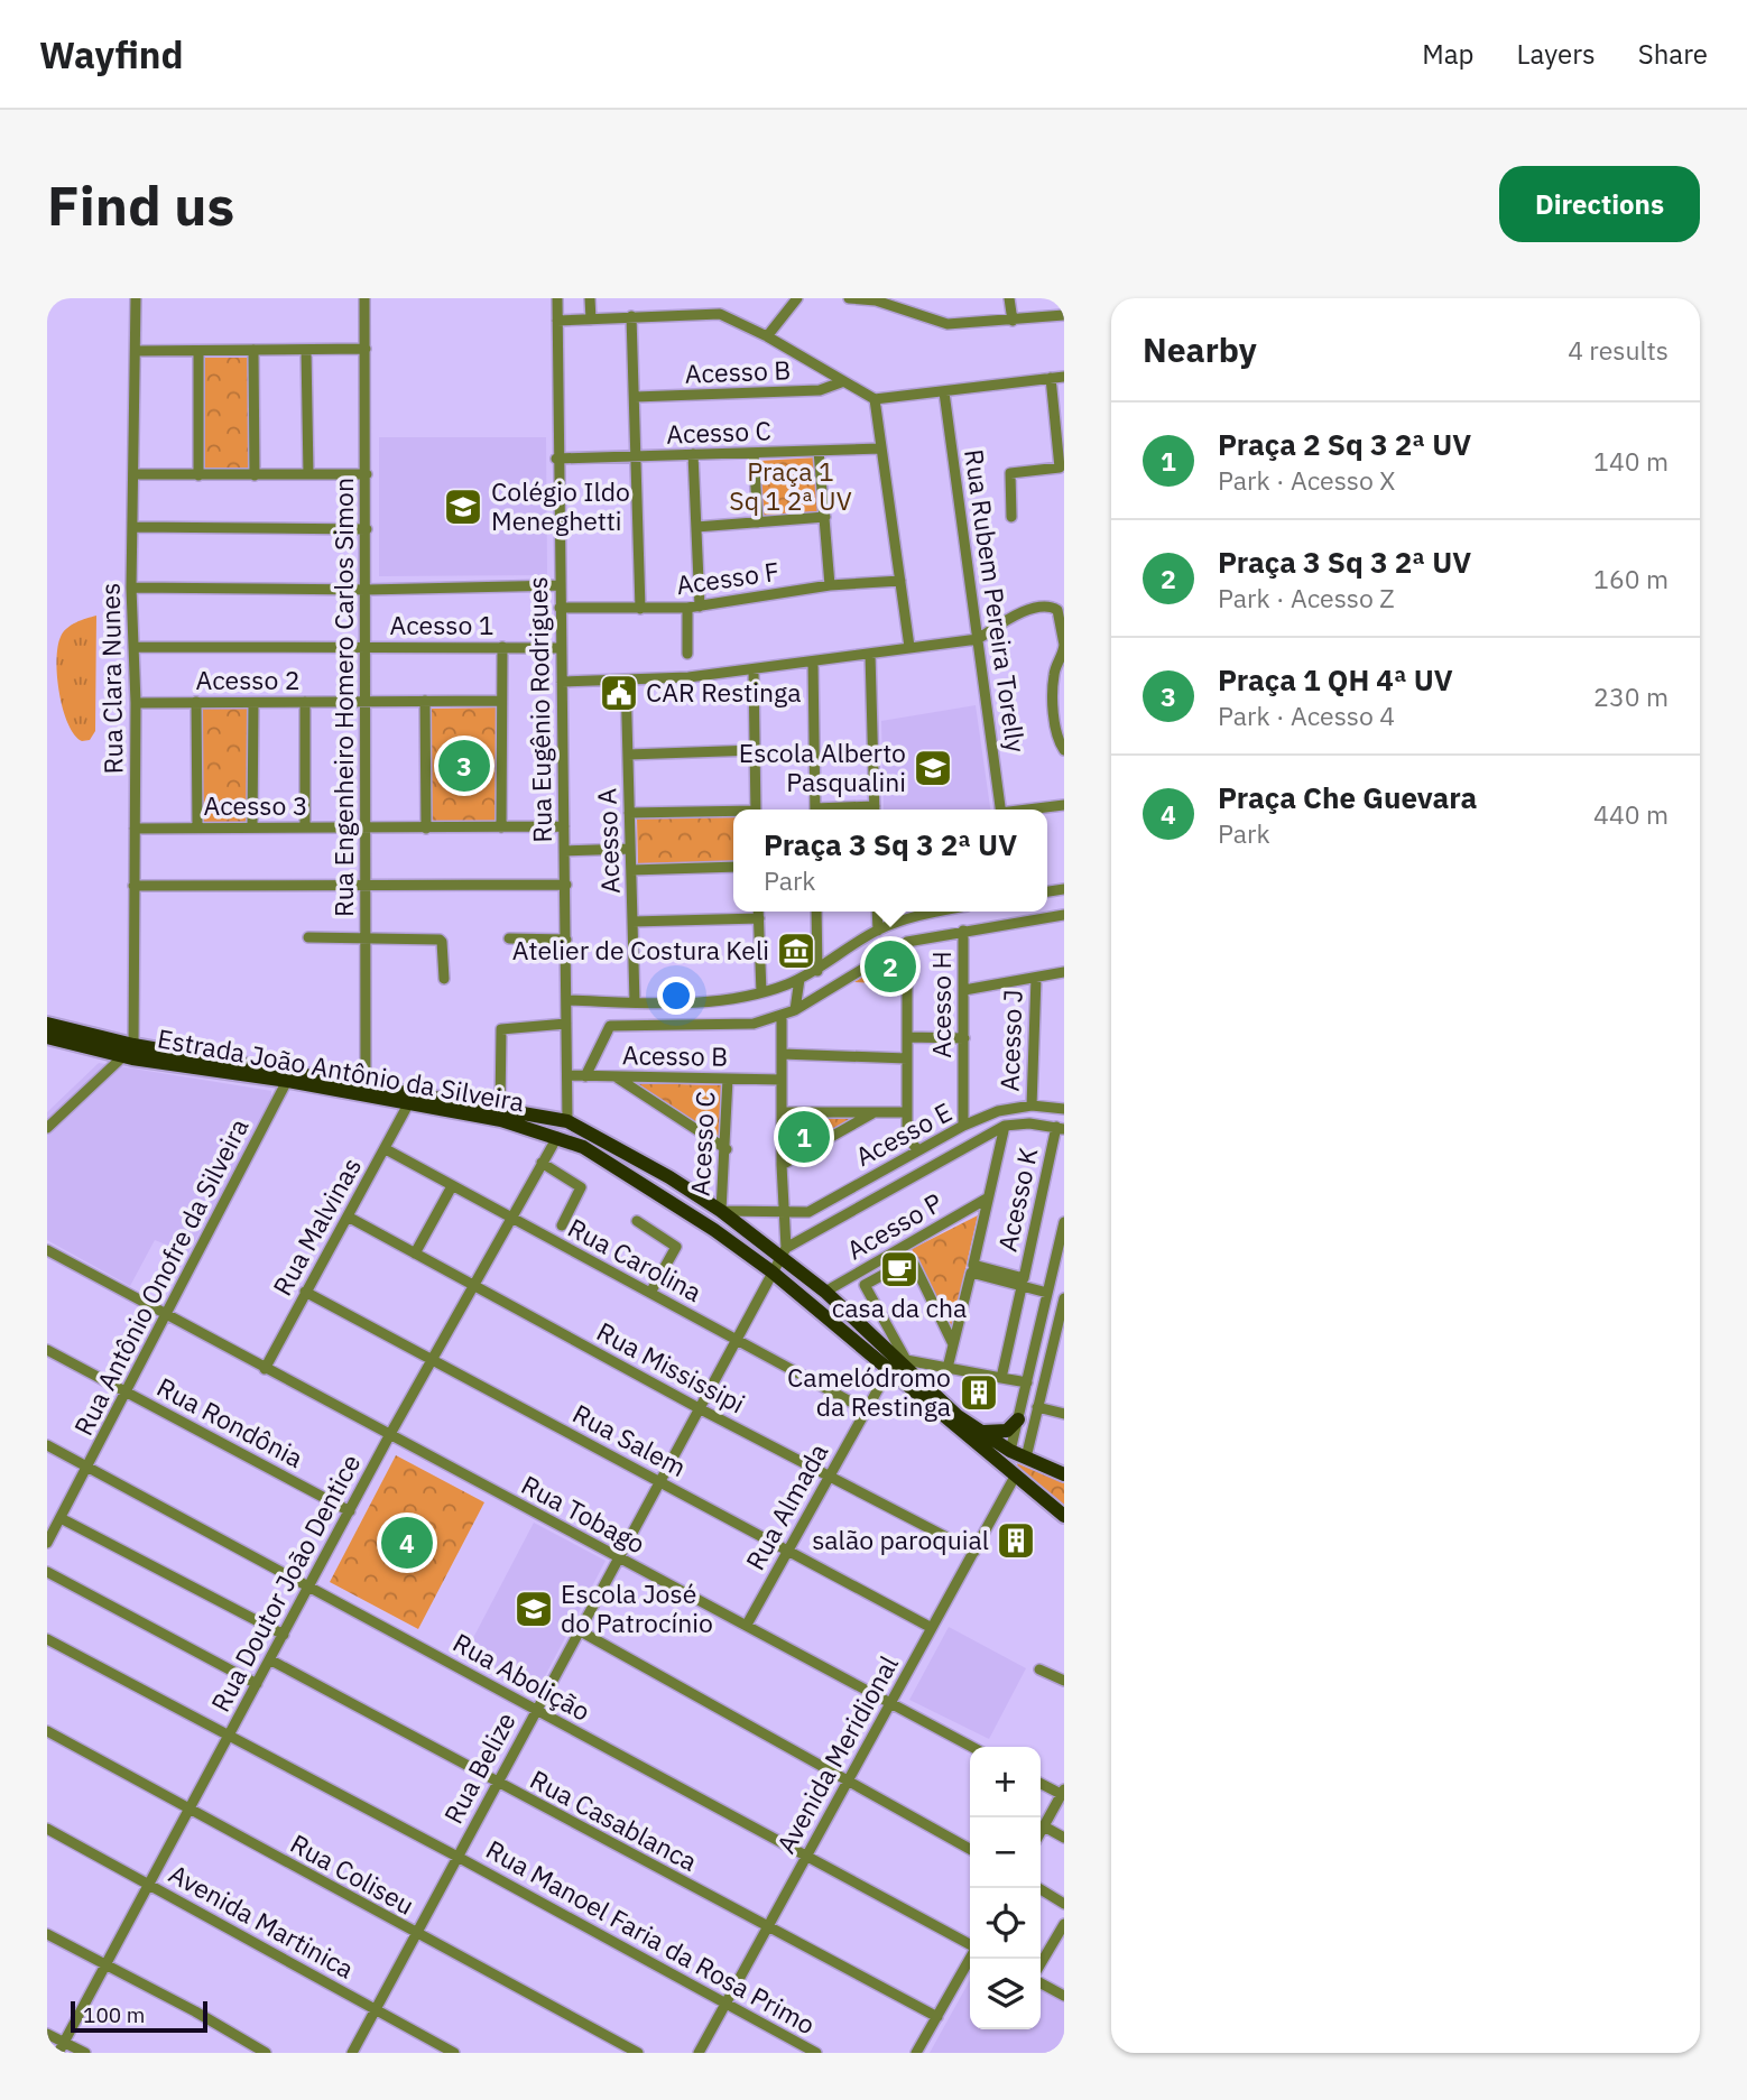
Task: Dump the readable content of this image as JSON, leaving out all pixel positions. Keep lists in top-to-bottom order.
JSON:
{
  "streets": {
    "main road": ["Estrada João Antônio da Silveira"],
    "street": [
      "Acesso B",
      "Acesso C",
      "Acesso F",
      "Rua Rubem Pereira Torelly",
      "Acesso 1",
      "Rua Clara Nunes",
      "Acesso 2",
      "Rua Engenheiro Homero Carlos Simon",
      "Rua Eugênio Rodrigues",
      "Acesso 3",
      "Acesso A",
      "Acesso H",
      "Acesso J",
      "Acesso E",
      "Acesso K",
      "Rua Malvinas",
      "Acesso P",
      "Rua Carolina",
      "Rua Antônio Onofre da Silveira",
      "Rua Mississipi",
      "Rua Rondônia",
      "Rua Salem",
      "Rua Almada",
      "Rua Tobago",
      "Rua Doutor João Dentice",
      "Rua Abolição",
      "Avenida Meridional",
      "Rua Belize",
      "Rua Casablanca",
      "Rua Coliseu",
      "Avenida Martinica",
      "Rua Manoel Faria da Rosa Primo"
    ]
  },
  "crossings": [
    ["Acesso B", "Acesso C"],
    ["Acesso B", "Rua Eugênio Rodrigues"],
    ["Acesso C", "Rua Eugênio Rodrigues"],
    ["Acesso C", "Estrada João Antônio da Silveira"],
    ["Acesso C", "Acesso E"],
    ["Acesso F", "Rua Eugênio Rodrigues"],
    ["Acesso 1", "Rua Clara Nunes"],
    ["Acesso 1", "Rua Engenheiro Homero Carlos Simon"],
    ["Acesso 1", "Rua Eugênio Rodrigues"],
    ["Rua Clara Nunes", "Acesso 2"],
    ["Rua Clara Nunes", "Acesso 3"],
    ["Rua Clara Nunes", "Estrada João Antônio da Silveira"],
    ["Acesso 2", "Rua Engenheiro Homero Carlos Simon"],
    ["Rua Engenheiro Homero Carlos Simon", "Acesso 3"],
    ["Rua Engenheiro Homero Carlos Simon", "Estrada João Antônio da Silveira"],
    ["Rua Eugênio Rodrigues", "Acesso 3"],
    ["Rua Eugênio Rodrigues", "Estrada João Antônio da Silveira"],
    ["Acesso H", "Acesso E"],
    ["Acesso J", "Acesso E"],
    ["Estrada João Antônio da Silveira", "Acesso E"],
    ["Estrada João Antônio da Silveira", "Rua Malvinas"],
    ["Estrada João Antônio da Silveira", "Acesso P"],
    ["Estrada João Antônio da Silveira", "Rua Antônio Onofre da Silveira"],
    ["Estrada João Antônio da Silveira", "Rua Almada"],
    ["Estrada João Antônio da Silveira", "Rua Doutor João Dentice"],
    ["Estrada João Antônio da Silveira", "Avenida Meridional"],
    ["Estrada João Antônio da Silveira", "Rua Belize"],
    ["Rua Malvinas", "Rua Carolina"],
    ["Rua Malvinas", "Rua Mississipi"],
    ["Rua Malvinas", "Rua Salem"],
    ["Rua Malvinas", "Rua Tobago"],
    ["Rua Carolina", "Rua Almada"],
    ["Rua Carolina", "Rua Doutor João Dentice"],
    ["Rua Carolina", "Rua Belize"],
    ["Rua Antônio Onofre da Silveira", "Rua Rondônia"],
    ["Rua Antônio Onofre da Silveira", "Rua Tobago"],
    ["Rua Antônio Onofre da Silveira", "Rua Abolição"],
    ["Rua Mississipi", "Rua Almada"],
    ["Rua Mississipi", "Rua Doutor João Dentice"],
    ["Rua Mississipi", "Avenida Meridional"],
    ["Rua Mississipi", "Rua Belize"],
    ["Rua Rondônia", "Rua Doutor João Dentice"],
    ["Rua Salem", "Rua Almada"],
    ["Rua Salem", "Rua Doutor João Dentice"],
    ["Rua Salem", "Avenida Meridional"],
    ["Rua Salem", "Rua Belize"],
    ["Rua Almada", "Rua Tobago"],
    ["Rua Tobago", "Rua Doutor João Dentice"],
    ["Rua Tobago", "Avenida Meridional"],
    ["Rua Tobago", "Rua Belize"],
    ["Rua Doutor João Dentice", "Rua Abolição"],
    ["Rua Doutor João Dentice", "Rua Casablanca"],
    ["Rua Doutor João Dentice", "Rua Coliseu"],
    ["Rua Doutor João Dentice", "Avenida Martinica"],
    ["Rua Doutor João Dentice", "Rua Manoel Faria da Rosa Primo"],
    ["Rua Abolição", "Avenida Meridional"],
    ["Rua Abolição", "Rua Belize"],
    ["Avenida Meridional", "Rua Casablanca"],
    ["Avenida Meridional", "Rua Manoel Faria da Rosa Primo"],
    ["Rua Belize", "Rua Casablanca"],
    ["Rua Belize", "Rua Coliseu"],
    ["Rua Belize", "Avenida Martinica"],
    ["Rua Belize", "Rua Manoel Faria da Rosa Primo"]
  ],
  "parks": ["Praça 1 Sq 1 2ª UV"],
  "places": {
    "school or university": ["Colégio Ildo Meneghetti", "Escola Alberto Pasqualini", "Escola José do Patrocínio"],
    "public building": ["CAR Restinga"],
    "museum": ["Atelier de Costura Keli"],
    "cafe": ["casa da cha"],
    "building": ["Camelódromo da Restinga", "salão paroquial"]
  },
  "scale_bar": "100 m",
  "page": {
    "header": "Wayfind",
    "nav": ["Map", "Layers", "Share"],
    "buttons": "Directions",
    "title": "Find us",
    "heading": ["Nearby", "4 results"],
    "list": [
      {
        "mark": "1",
        "name": "Praça 2 Sq 3 2ª UV",
        "note": "Park · Acesso X",
        "value": "140 m"
      },
      {
        "mark": "2",
        "name": "Praça 3 Sq 3 2ª UV",
        "note": "Park · Acesso Z",
        "value": "160 m"
      },
      {
        "mark": "3",
        "name": "Praça 1 QH 4ª UV",
        "note": "Park · Acesso 4",
        "value": "230 m"
      },
      {
        "mark": "4",
        "name": "Praça Che Guevara",
        "note": "Park",
        "value": "440 m"
      }
    ],
    "pins": [
      "3",
      "2",
      "1",
      "4"
    ],
    "popup": ["Praça 3 Sq 3 2ª UV", "Park"],
    "map_buttons": ["+", "−"],
    "scale": "100 m"
  }
}
